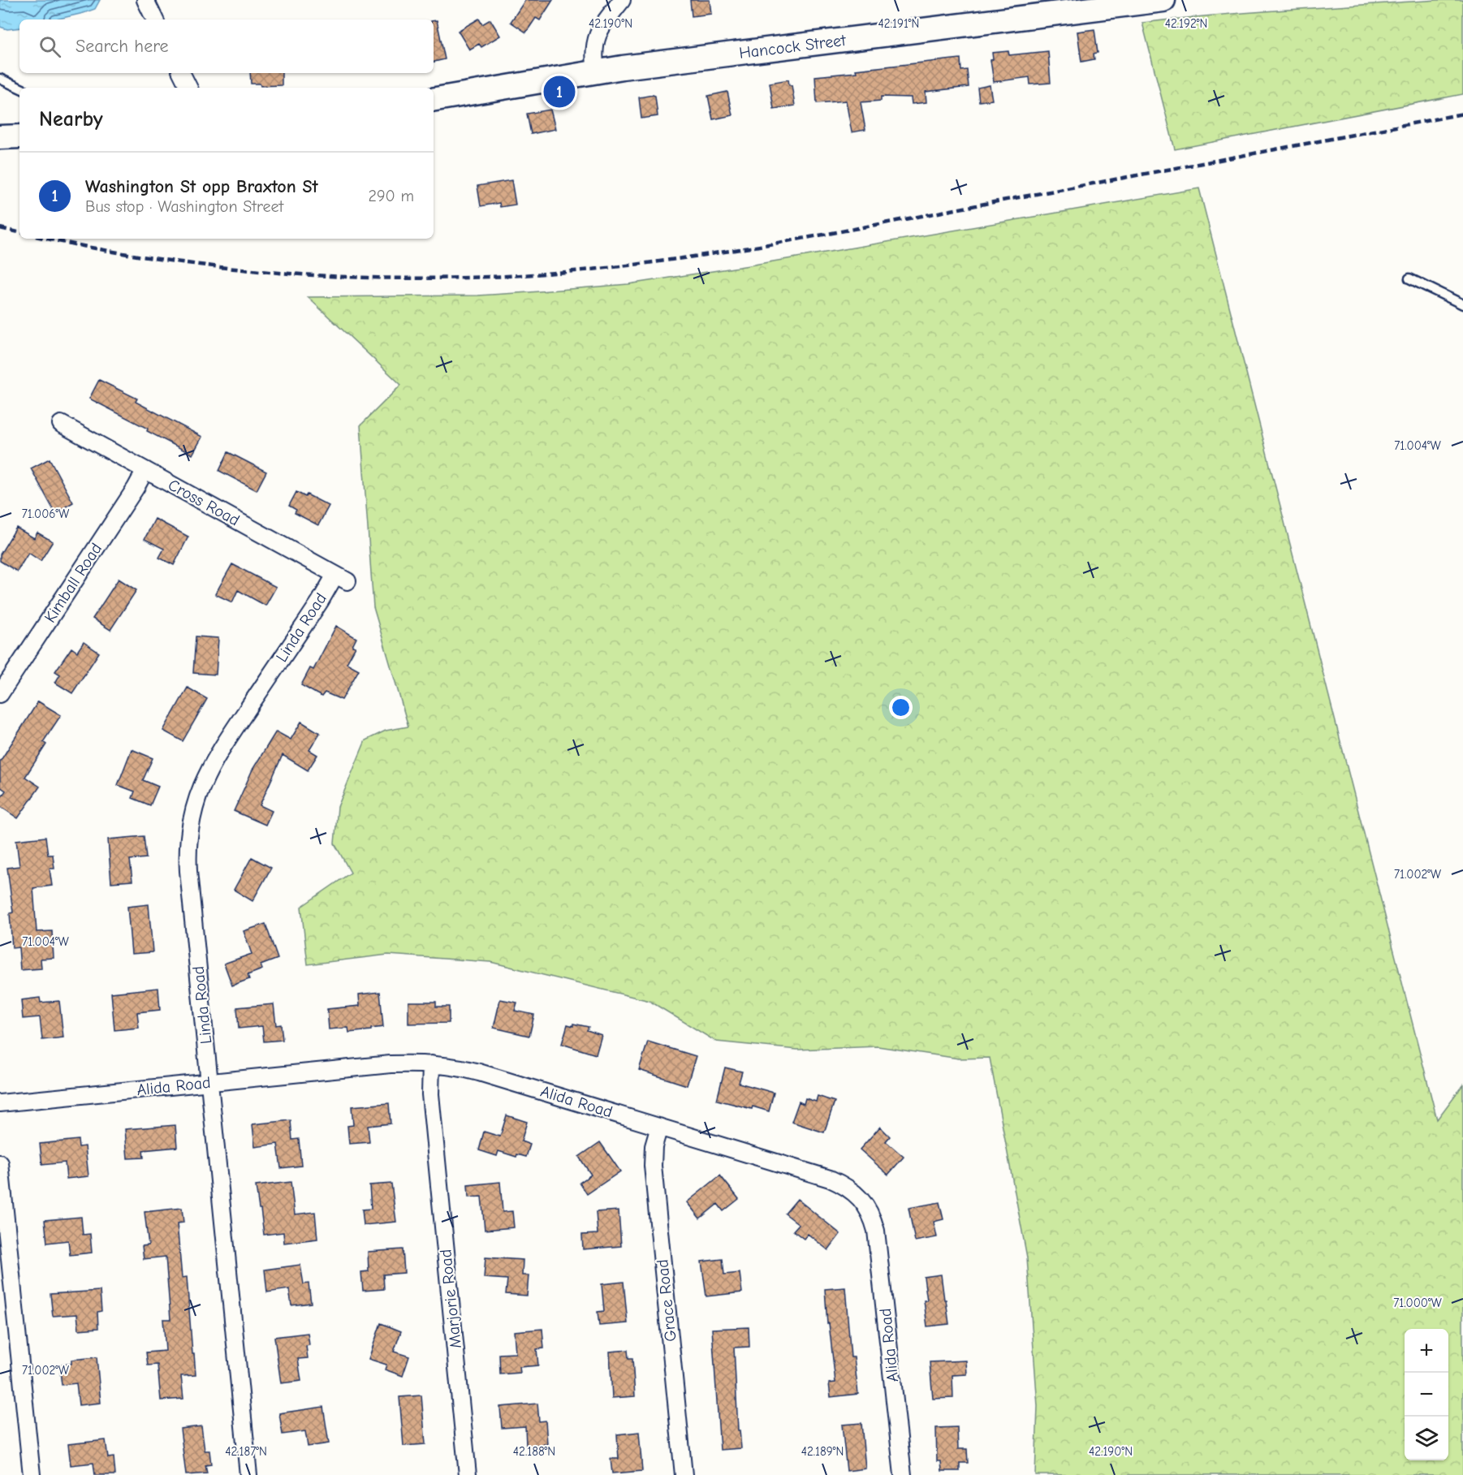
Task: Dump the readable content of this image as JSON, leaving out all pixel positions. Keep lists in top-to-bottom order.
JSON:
{
  "streets": {
    "main road": ["Hancock Street"],
    "street": [
      "Cross Road",
      "Kimball Road",
      "Linda Road",
      "Alida Road",
      "Marjorie Road",
      "Grace Road"
    ]
  },
  "crossings": [
    ["Cross Road", "Kimball Road"],
    ["Cross Road", "Linda Road"],
    ["Linda Road", "Alida Road"],
    ["Alida Road", "Marjorie Road"],
    ["Alida Road", "Grace Road"]
  ],
  "page": {
    "search": "Search here",
    "pins": "1",
    "heading": "Nearby",
    "list": [
      {
        "mark": "1",
        "name": "Washington St opp Braxton St",
        "note": "Bus stop · Washington Street",
        "value": "290 m"
      }
    ],
    "map_buttons": ["+", "−"]
  },
  "coordinates": [
    "42.190°N",
    "42.191°N",
    "42.192°N",
    "71.004°W",
    "71.006°W",
    "71.002°W",
    "71.000°W",
    "42.187°N",
    "42.188°N",
    "42.189°N"
  ]
}
